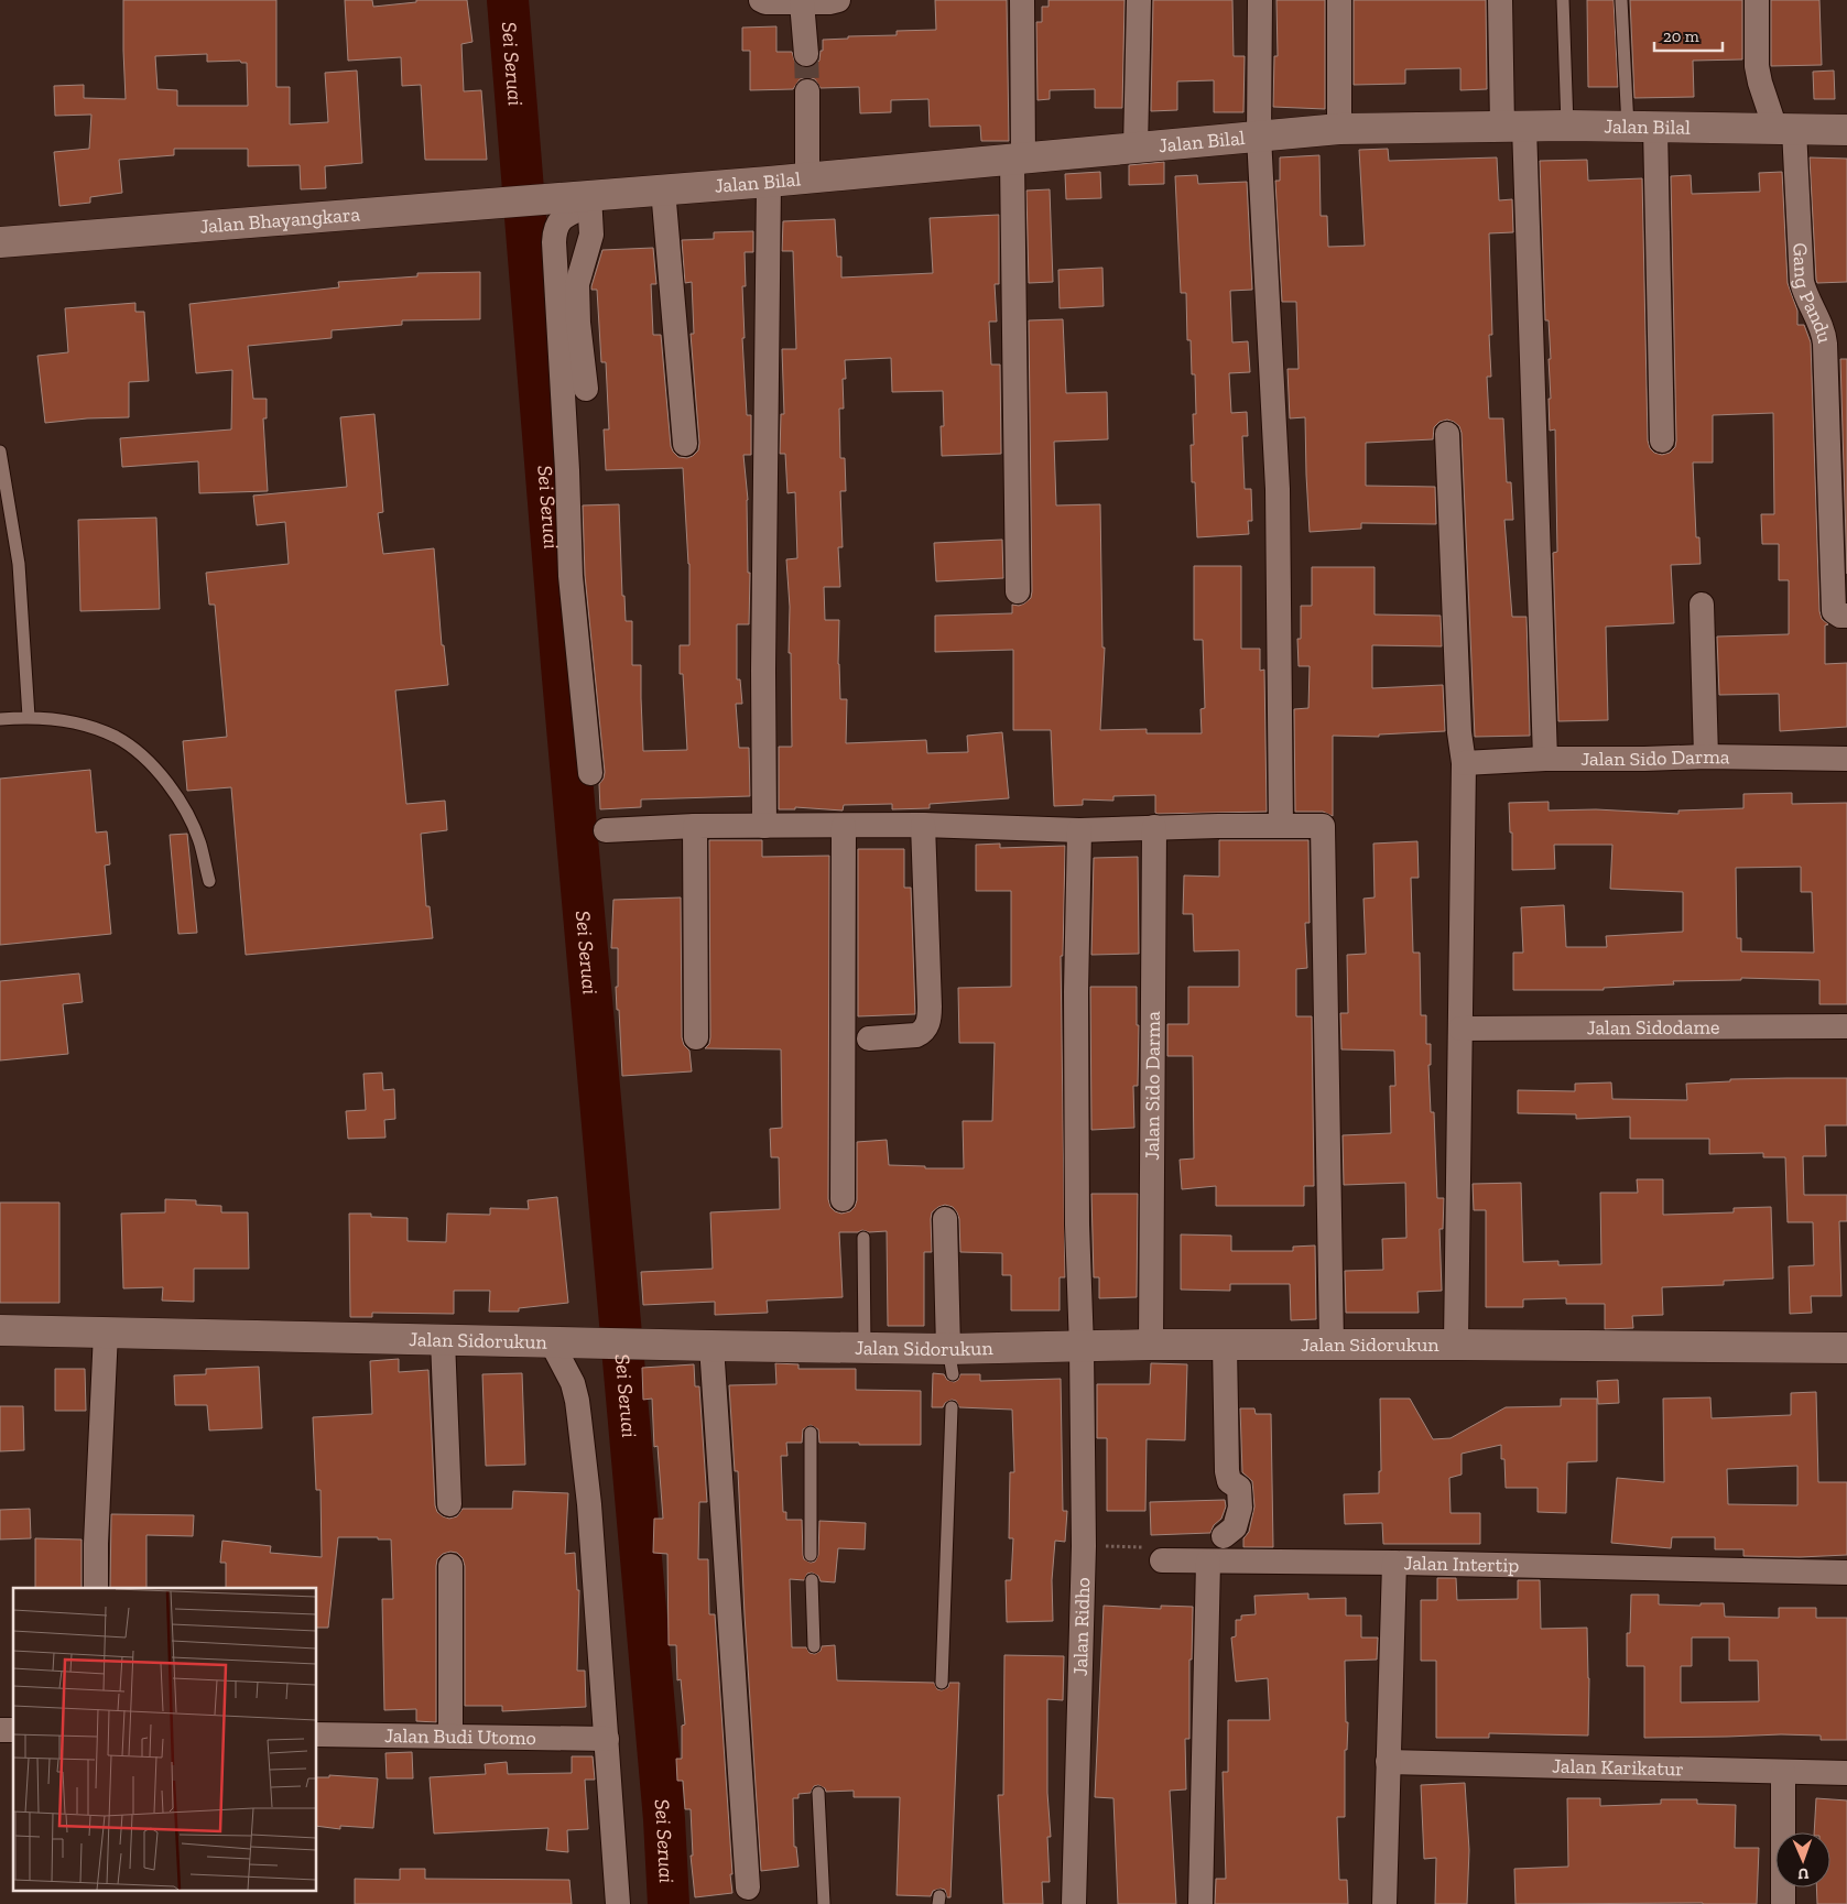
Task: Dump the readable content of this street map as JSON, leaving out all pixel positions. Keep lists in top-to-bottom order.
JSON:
{
  "streets": {
    "street": [
      "Jalan Bilal",
      "Jalan Bhayangkara",
      "Gang Pandu",
      "Jalan Sido Darma",
      "Jalan Sidodame",
      "Jalan Sidorukun",
      "Jalan Intertip",
      "Jalan Ridho",
      "Jalan Budi Utomo",
      "Jalan Karikatur"
    ]
  },
  "crossings": [
    ["Jalan Bilal", "Jalan Bhayangkara"],
    ["Jalan Bilal", "Gang Pandu"],
    ["Jalan Sido Darma", "Jalan Sidorukun"],
    ["Jalan Sidorukun", "Jalan Ridho"]
  ],
  "water": ["Sei Seruai"],
  "scale_bar": "20 m",
  "north": "bottom"
}
